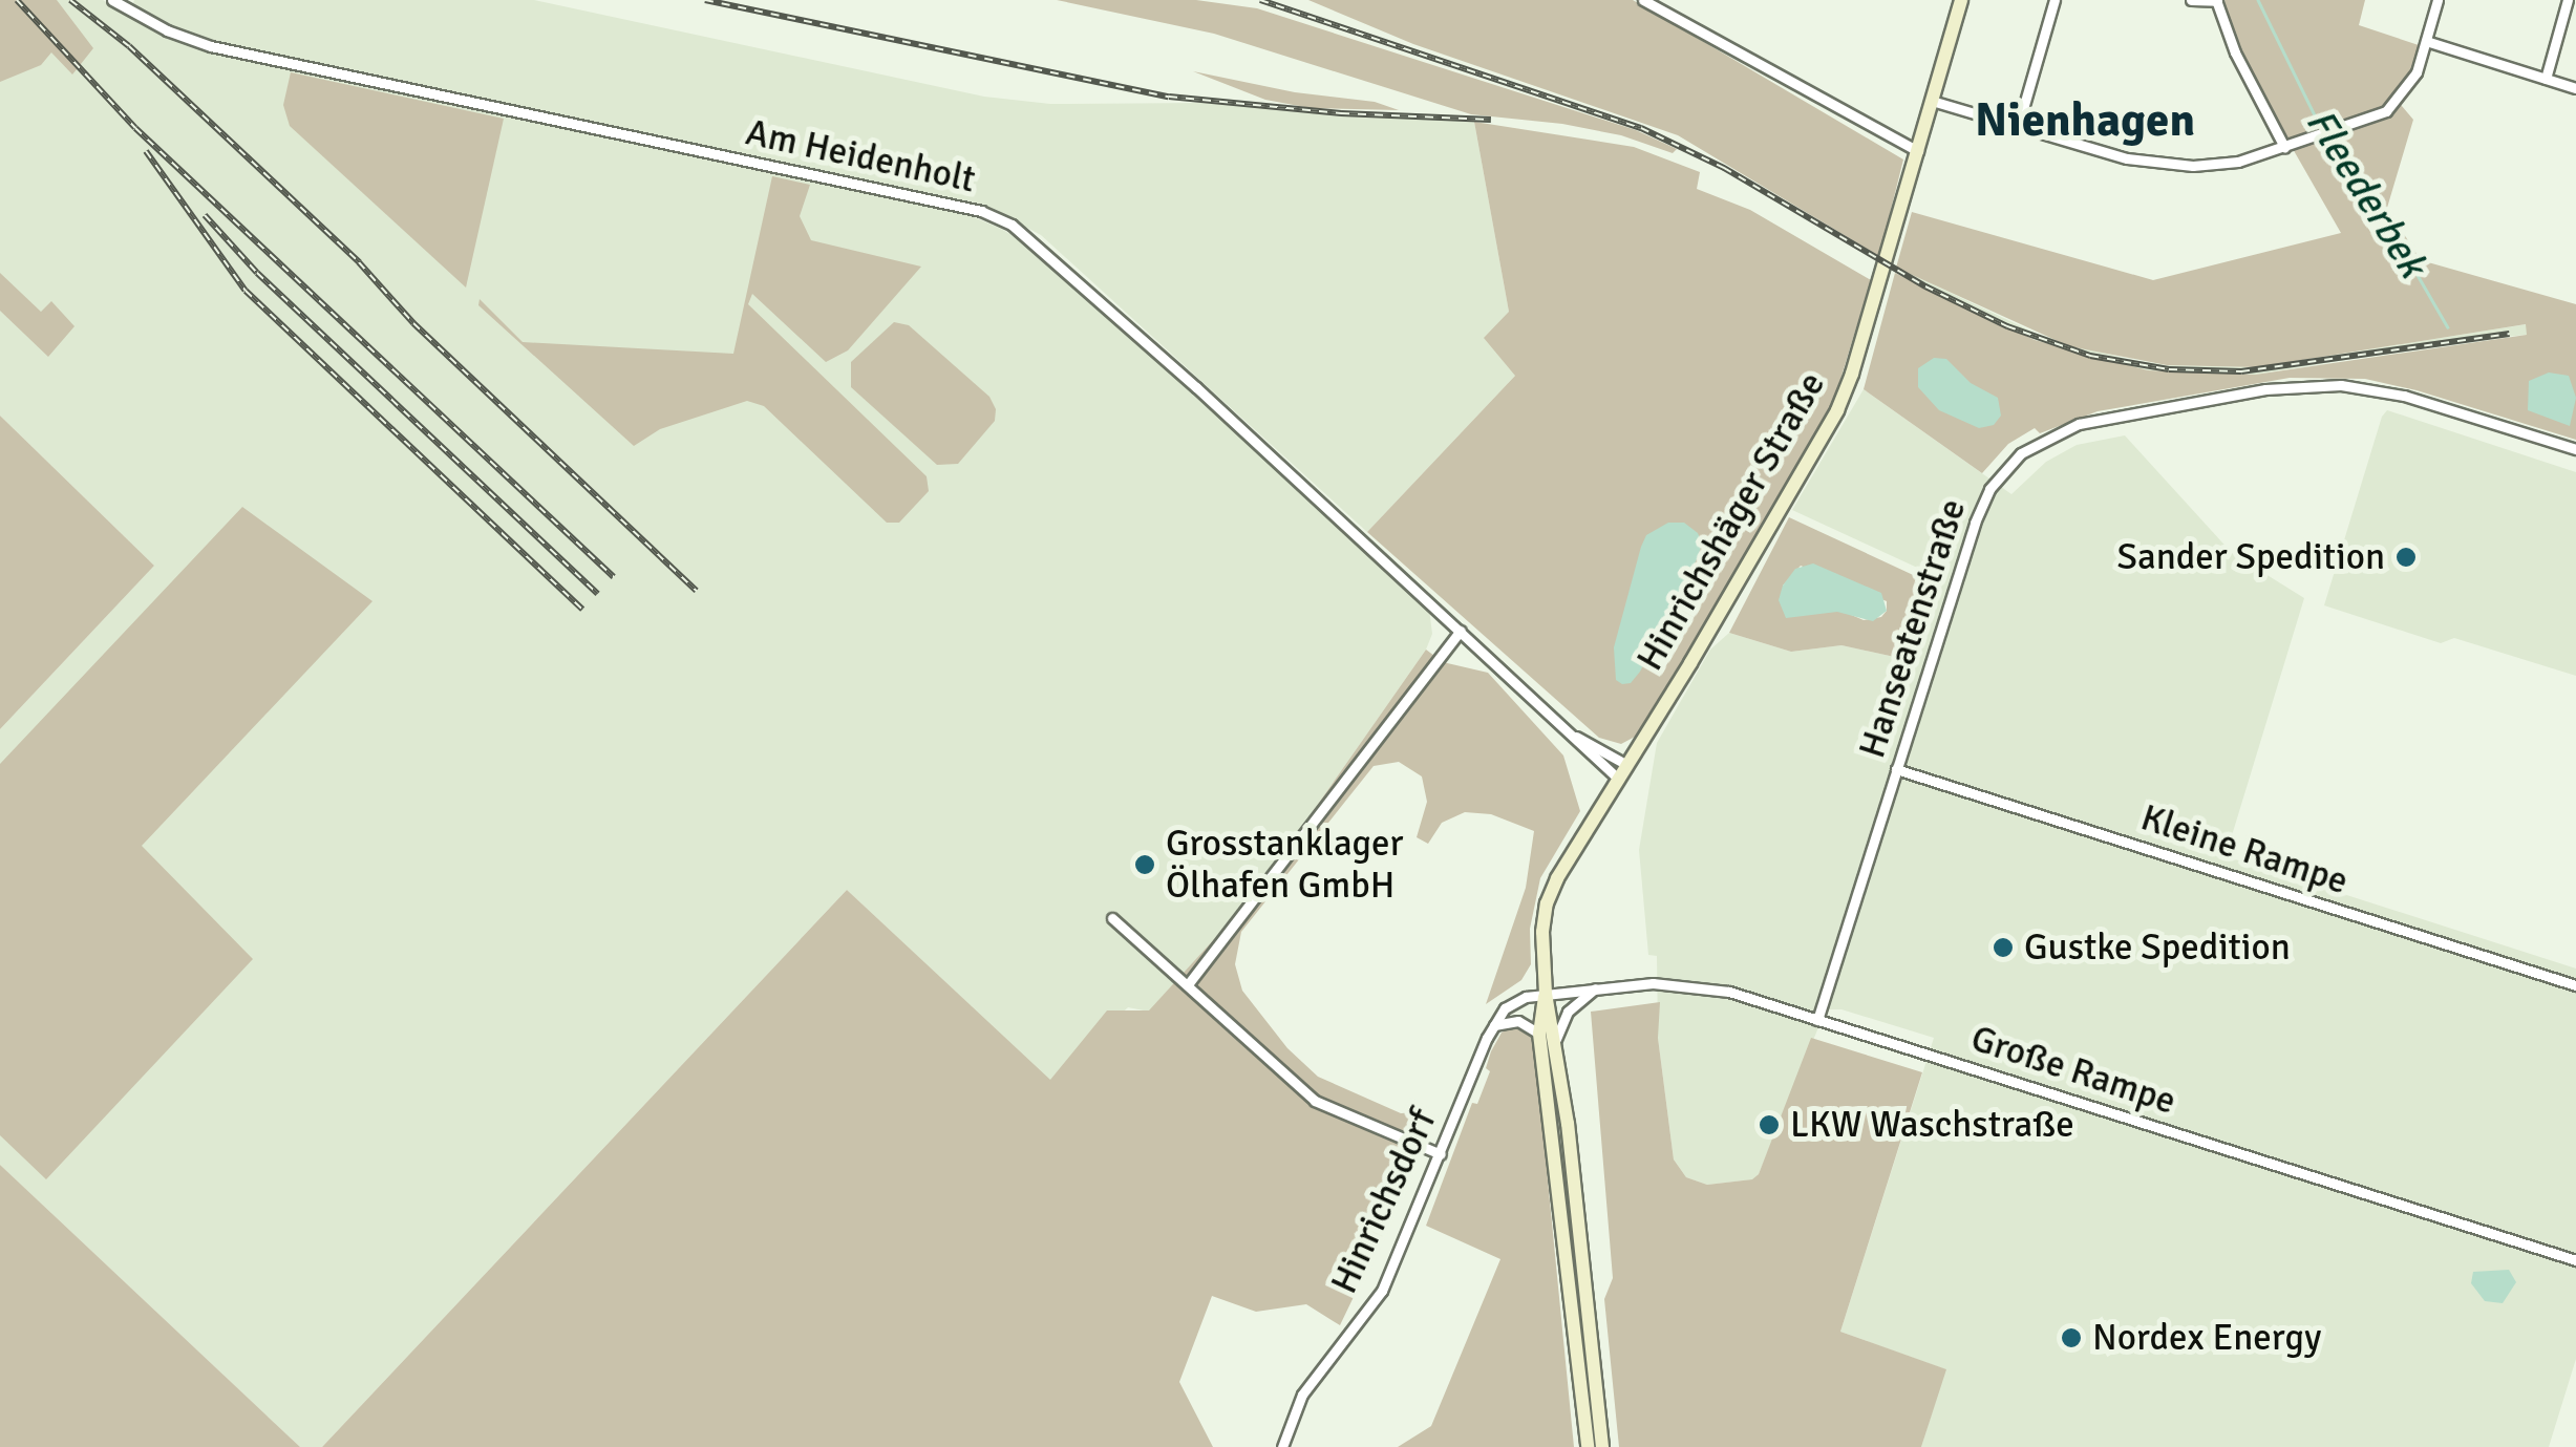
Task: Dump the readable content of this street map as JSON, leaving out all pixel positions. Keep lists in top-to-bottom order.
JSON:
{
  "streets": {
    "main road": ["Hinrichshäger Straße"],
    "street": [
      "Am Heidenholt",
      "Hanseatenstraße",
      "Kleine Rampe",
      "Große Rampe",
      "Hinrichsdorf"
    ]
  },
  "crossings": [
    ["Am Heidenholt", "Hinrichshäger Straße"],
    ["Hinrichshäger Straße", "Große Rampe"],
    ["Hanseatenstraße", "Kleine Rampe"],
    ["Hanseatenstraße", "Große Rampe"]
  ],
  "districts": ["Nienhagen"],
  "water": ["Fleederbek"],
  "places": [
    "Sander Spedition",
    "Grosstanklager Ölhafen GmbH",
    "Gustke Spedition",
    "LKW Waschstraße",
    "Nordex Energy"
  ]
}
